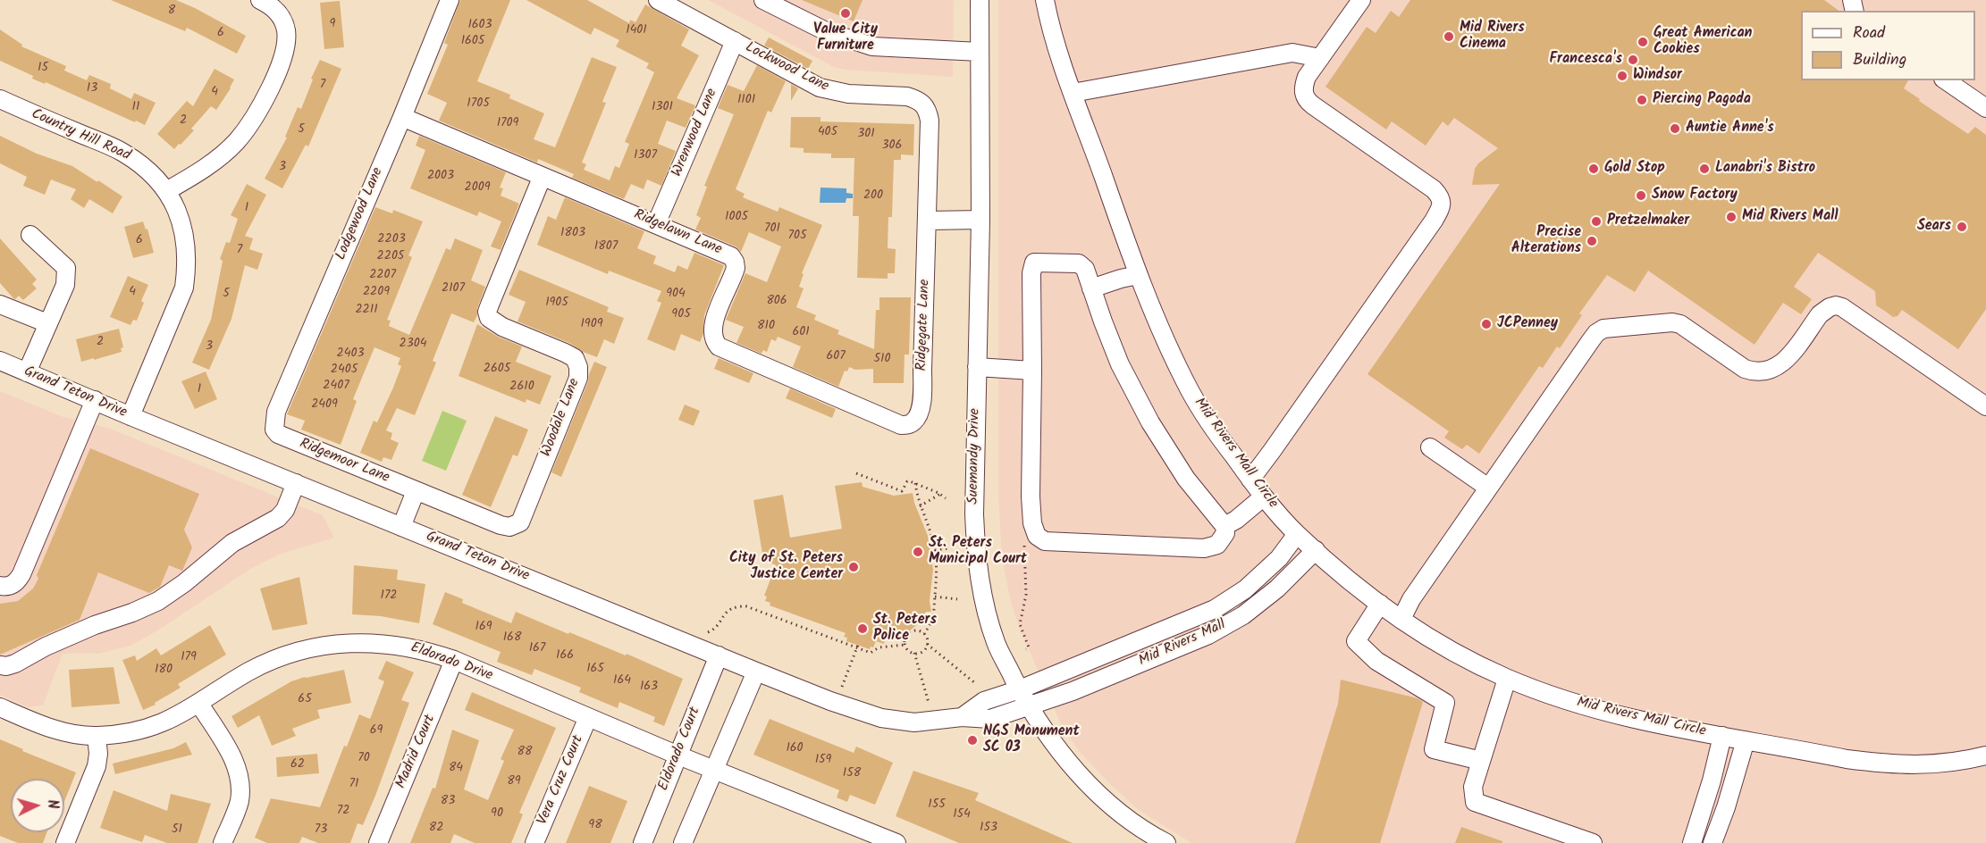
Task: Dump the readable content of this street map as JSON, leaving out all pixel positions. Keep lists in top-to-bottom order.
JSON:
{
  "streets": {
    "street": [
      "Lockwood Lane",
      "Wrenwood Lane",
      "Country Hill Road",
      "Lodgewood Lane",
      "Ridgelawn Lane",
      "Ridgegate Lane",
      "Grand Teton Drive",
      "Woodale Lane",
      "Mid Rivers Mall Circle",
      "Suemandy Drive",
      "Ridgemoor Lane",
      "Mid Rivers Mall",
      "Eldorado Drive",
      "Eldorado Court",
      "Madrid Court",
      "Vera Cruz Court"
    ]
  },
  "crossings": [
    ["Lockwood Lane", "Wrenwood Lane"],
    ["Lockwood Lane", "Ridgegate Lane"],
    ["Wrenwood Lane", "Ridgelawn Lane"],
    ["Country Hill Road", "Grand Teton Drive"],
    ["Lodgewood Lane", "Ridgelawn Lane"],
    ["Lodgewood Lane", "Ridgemoor Lane"],
    ["Ridgelawn Lane", "Ridgegate Lane"],
    ["Ridgelawn Lane", "Woodale Lane"],
    ["Grand Teton Drive", "Suemandy Drive"],
    ["Grand Teton Drive", "Mid Rivers Mall"],
    ["Grand Teton Drive", "Eldorado Court"],
    ["Woodale Lane", "Ridgemoor Lane"],
    ["Mid Rivers Mall Circle", "Mid Rivers Mall"],
    ["Suemandy Drive", "Mid Rivers Mall"],
    ["Eldorado Drive", "Eldorado Court"],
    ["Eldorado Drive", "Madrid Court"],
    ["Eldorado Drive", "Vera Cruz Court"]
  ],
  "places": [
    "Value City Furniture",
    "Mid Rivers Cinema",
    "Great American Cookies",
    "Francesca's",
    "Windsor",
    "Piercing Pagoda",
    "Auntie Anne's",
    "Gold Stop",
    "Lanabri's Bistro",
    "Snow Factory",
    "Mid Rivers Mall",
    "Pretzelmaker",
    "Sears",
    "Precise Alterations",
    "JCPenney",
    "St. Peters Municipal Court",
    "City of St. Peters Justice Center",
    "St. Peters Police",
    "NGS Monument SC 03"
  ],
  "house_numbers": [
    "8",
    "9",
    "1603",
    "1401",
    "6",
    "1605",
    "15",
    "7",
    "13",
    "4",
    "1101",
    "1705",
    "11",
    "1301",
    "2",
    "1709",
    "5",
    "405",
    "301",
    "306",
    "1307",
    "3",
    "2003",
    "2009",
    "200",
    "1",
    "1005",
    "701",
    "1803",
    "705",
    "2203",
    "6",
    "1807",
    "7",
    "2205",
    "2207",
    "2107",
    "4",
    "2209",
    "5",
    "904",
    "806",
    "1905",
    "2211",
    "905",
    "1909",
    "810",
    "601",
    "2",
    "2304",
    "3",
    "2403",
    "607",
    "510",
    "2605",
    "2405",
    "2407",
    "2610",
    "1",
    "2409",
    "172",
    "169",
    "168",
    "167",
    "166",
    "179",
    "165",
    "180",
    "164",
    "163",
    "65",
    "69",
    "160",
    "88",
    "70",
    "159",
    "62",
    "84",
    "158",
    "89",
    "71",
    "83",
    "155",
    "72",
    "90",
    "154",
    "98",
    "82",
    "153",
    "51",
    "73"
  ],
  "legend": ["Road", "Building"],
  "north": "right"
}
